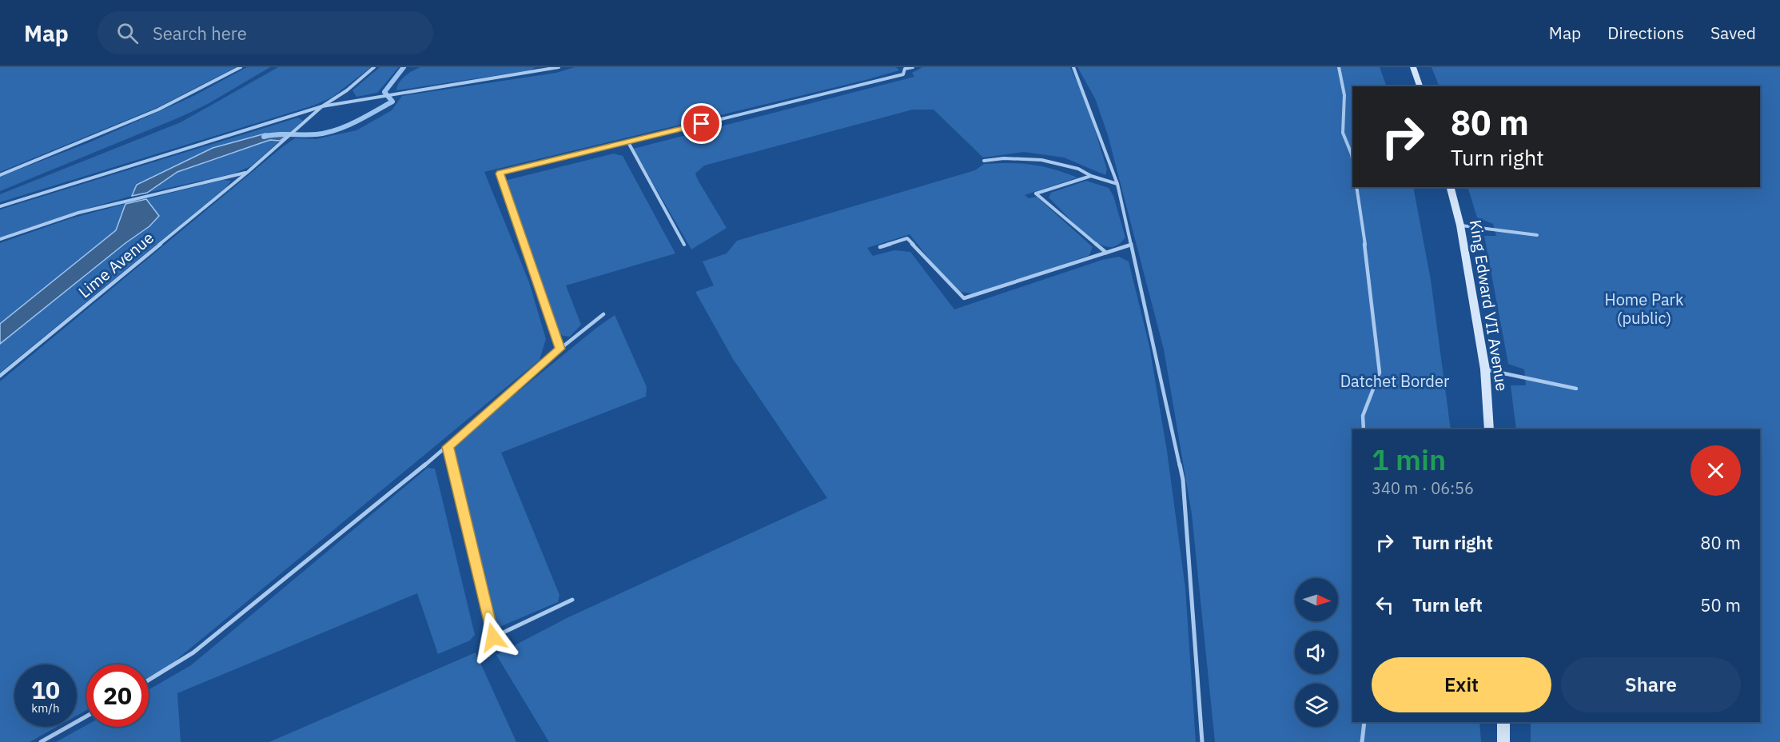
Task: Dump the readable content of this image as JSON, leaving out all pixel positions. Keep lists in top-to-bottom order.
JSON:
{
  "streets": {
    "main road": ["King Edward VII Avenue"],
    "lane": ["Lime Avenue"]
  },
  "parks": ["Home Park (public)", "Datchet Border"],
  "north": "right",
  "page": {
    "header": "Map",
    "search": "Search here",
    "nav": ["Map", "Directions", "Saved"],
    "turn": ["80 m", "Turn right"],
    "heading": ["1 min", "340 m · 06:56"],
    "list": [
      {
        "name": "Turn right",
        "value": "80 m"
      },
      {
        "name": "Turn left",
        "value": "50 m"
      }
    ],
    "buttons": ["Exit", "Share"],
    "speed": "10 km/h",
    "limit": "20"
  }
}
